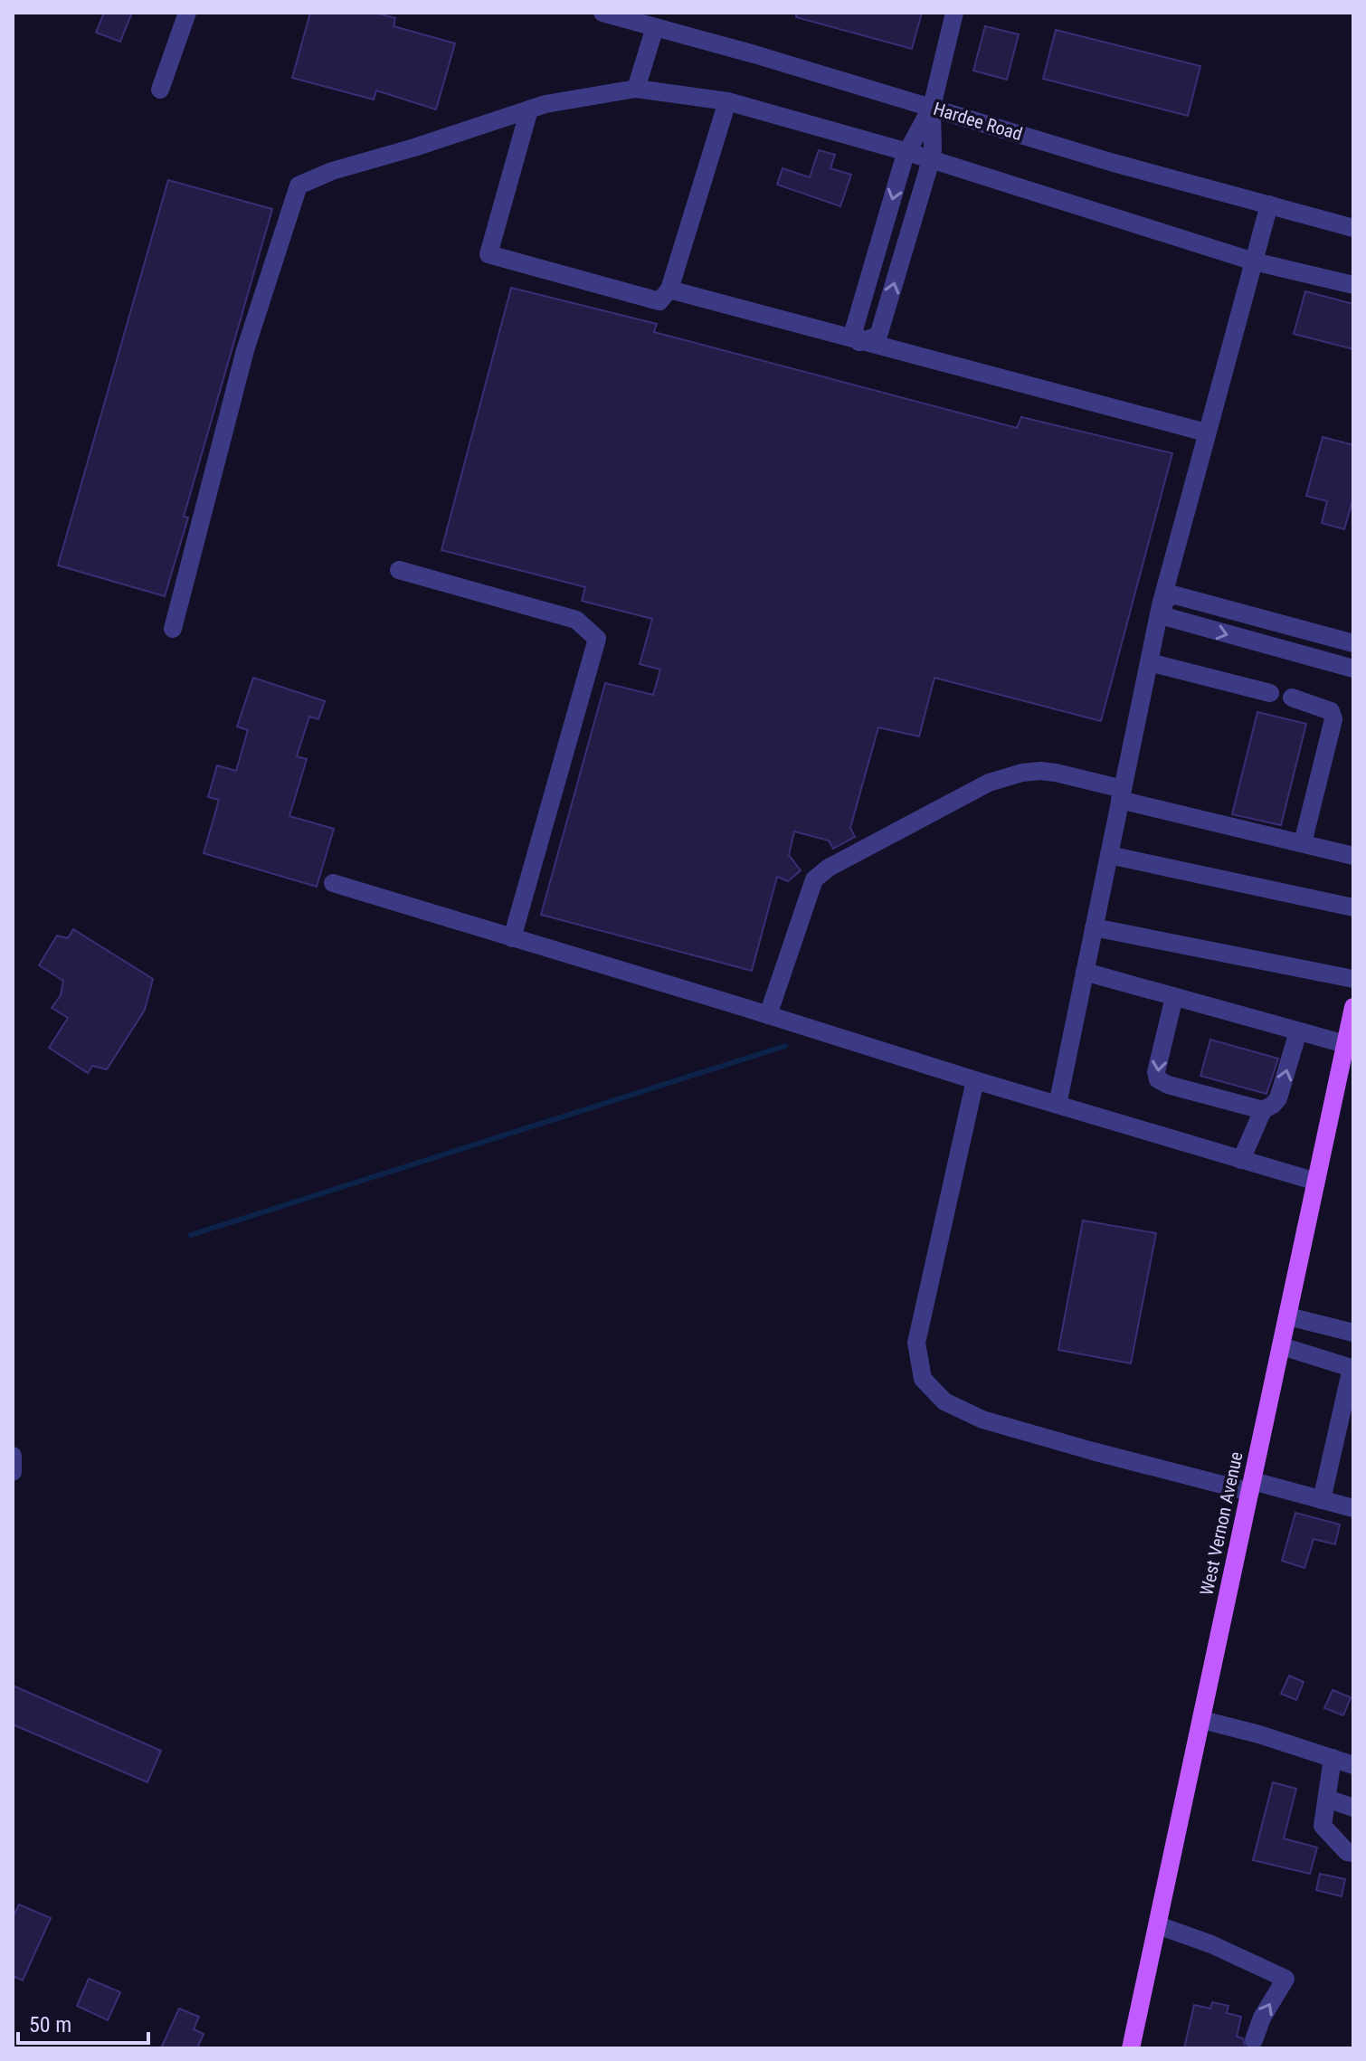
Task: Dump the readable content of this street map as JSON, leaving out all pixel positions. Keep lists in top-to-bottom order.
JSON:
{
  "streets": {
    "main road": ["West Vernon Avenue"],
    "street": ["Hardee Road"]
  },
  "scale_bar": "50 m"
}
